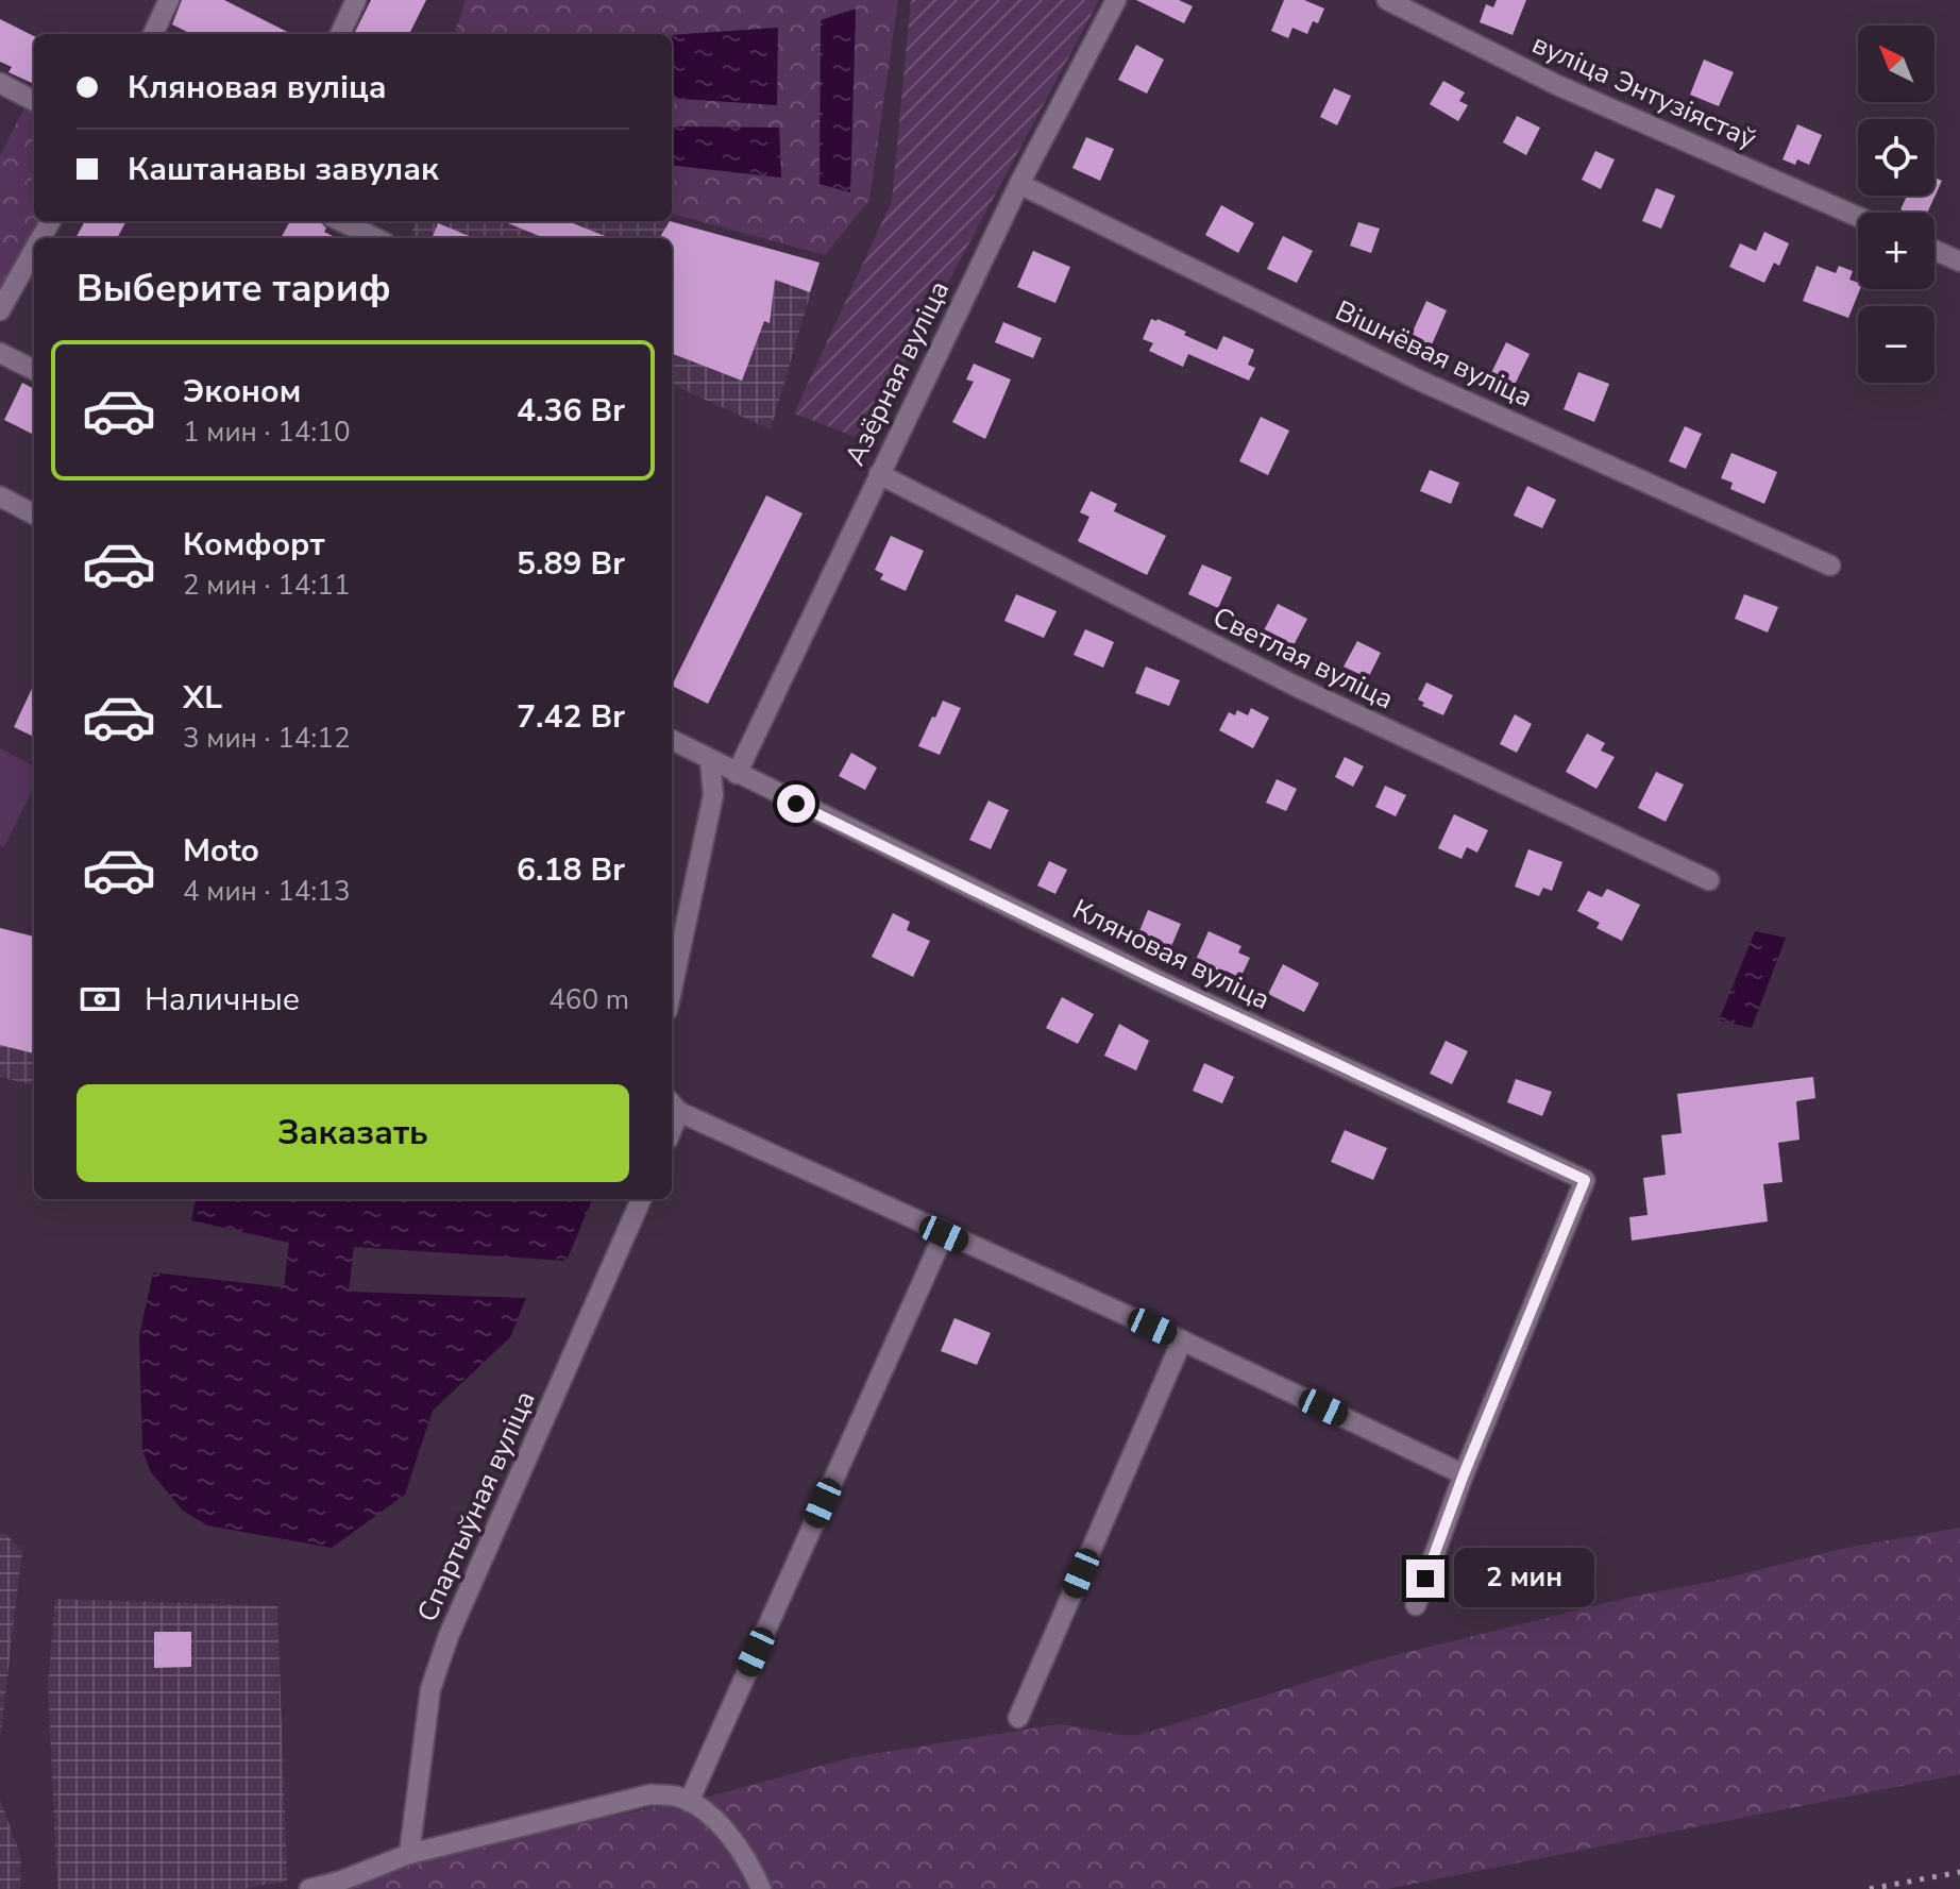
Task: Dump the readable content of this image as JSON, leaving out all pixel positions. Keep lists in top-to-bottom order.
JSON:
{
  "streets": {
    "street": [
      "вуліца Энтузіястаў",
      "Вішнёвая вуліца",
      "Азёрная вуліца",
      "Светлая вуліца",
      "Кляновая вуліца",
      "Спартыўная вуліца"
    ]
  },
  "crossings": [
    ["Вішнёвая вуліца", "Азёрная вуліца"],
    ["Азёрная вуліца", "Светлая вуліца"],
    ["Азёрная вуліца", "Кляновая вуліца"]
  ],
  "north": "top left",
  "page": {
    "map_buttons": ["+", "−"],
    "banner": ["Кляновая вуліца", "Каштанавы завулак"],
    "heading": "Выберите тариф",
    "list": [
      {
        "name": "Эконом",
        "note": "1 мин · 14:10",
        "value": "4.36 Br"
      },
      {
        "name": "Комфорт",
        "note": "2 мин · 14:11",
        "value": "5.89 Br"
      },
      {
        "name": "XL",
        "note": "3 мин · 14:12",
        "value": "7.42 Br"
      },
      {
        "name": "Moto",
        "note": "4 мин · 14:13",
        "value": "6.18 Br"
      }
    ],
    "pay": ["Наличные", "460 m"],
    "buttons": "Заказать",
    "bubble": "2 мин"
  }
}
